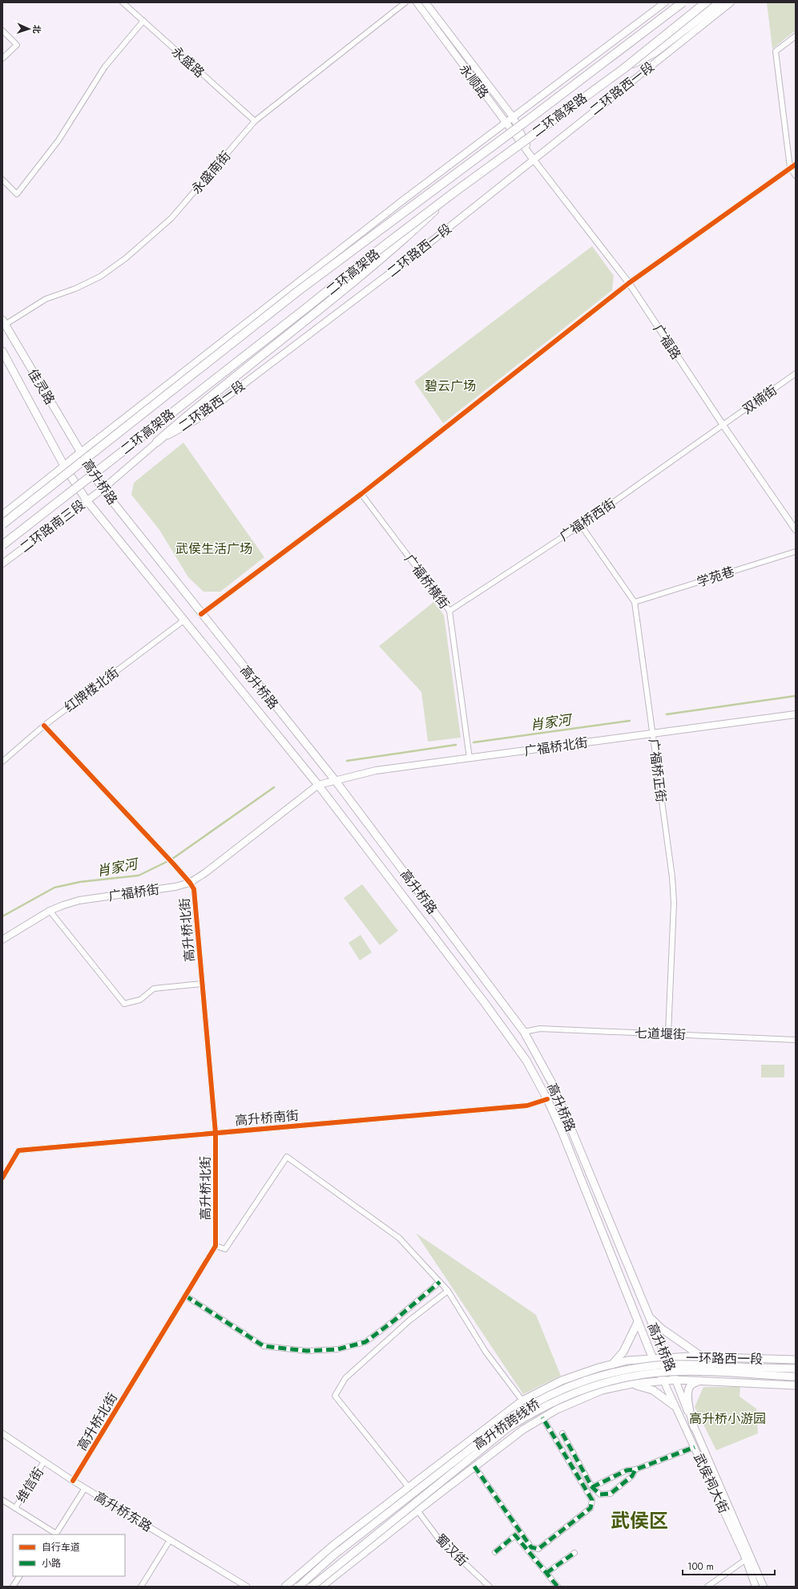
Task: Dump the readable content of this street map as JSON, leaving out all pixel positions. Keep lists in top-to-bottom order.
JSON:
{
  "streets": {
    "highway": ["二环高架路"],
    "main road": [
      "永顺路",
      "二环路西一段",
      "佳灵路",
      "高升桥路",
      "二环路南三段",
      "广福桥北街",
      "广福桥街",
      "一环路西一段",
      "高升桥跨线桥",
      "武侯祠大街"
    ],
    "street": [
      "永盛路",
      "永盛南街",
      "广福路",
      "双楠街",
      "广福桥西街",
      "学苑巷",
      "广福桥横街",
      "红牌楼北街",
      "广福桥正街",
      "高升桥北街",
      "七道堰街",
      "高升桥南街",
      "维信街",
      "高升桥东路",
      "蜀汉街"
    ]
  },
  "crossings": [
    ["永盛路", "永盛南街"],
    ["永顺路", "二环路西一段"],
    ["永顺路", "广福路"],
    ["二环路西一段", "广福路"],
    ["二环路西一段", "高升桥路"],
    ["二环路西一段", "二环路南三段"],
    ["永盛南街", "佳灵路"],
    ["广福路", "双楠街"],
    ["广福路", "广福桥西街"],
    ["佳灵路", "高升桥路"],
    ["双楠街", "广福桥西街"],
    ["高升桥路", "二环路南三段"],
    ["高升桥路", "红牌楼北街"],
    ["高升桥路", "广福桥北街"],
    ["高升桥路", "广福桥街"],
    ["高升桥路", "七道堰街"],
    ["高升桥路", "高升桥南街"],
    ["高升桥路", "一环路西一段"],
    ["高升桥路", "武侯祠大街"],
    ["广福桥西街", "广福桥横街"],
    ["广福桥西街", "广福桥正街"],
    ["学苑巷", "广福桥正街"],
    ["广福桥横街", "广福桥北街"],
    ["红牌楼北街", "高升桥北街"],
    ["广福桥北街", "广福桥正街"],
    ["广福桥北街", "广福桥街"],
    ["广福桥正街", "七道堰街"],
    ["广福桥街", "高升桥北街"],
    ["高升桥北街", "高升桥南街"],
    ["高升桥北街", "高升桥东路"],
    ["一环路西一段", "武侯祠大街"],
    ["一环路西一段", "蜀汉街"],
    ["维信街", "高升桥东路"]
  ],
  "districts": ["武侯区"],
  "water": ["肖家河"],
  "parks": ["碧云广场", "武侯生活广场", "高升桥小游园"],
  "legend": ["自行车道", "小路"],
  "scale_bar": "100 m",
  "north": "right"
}
